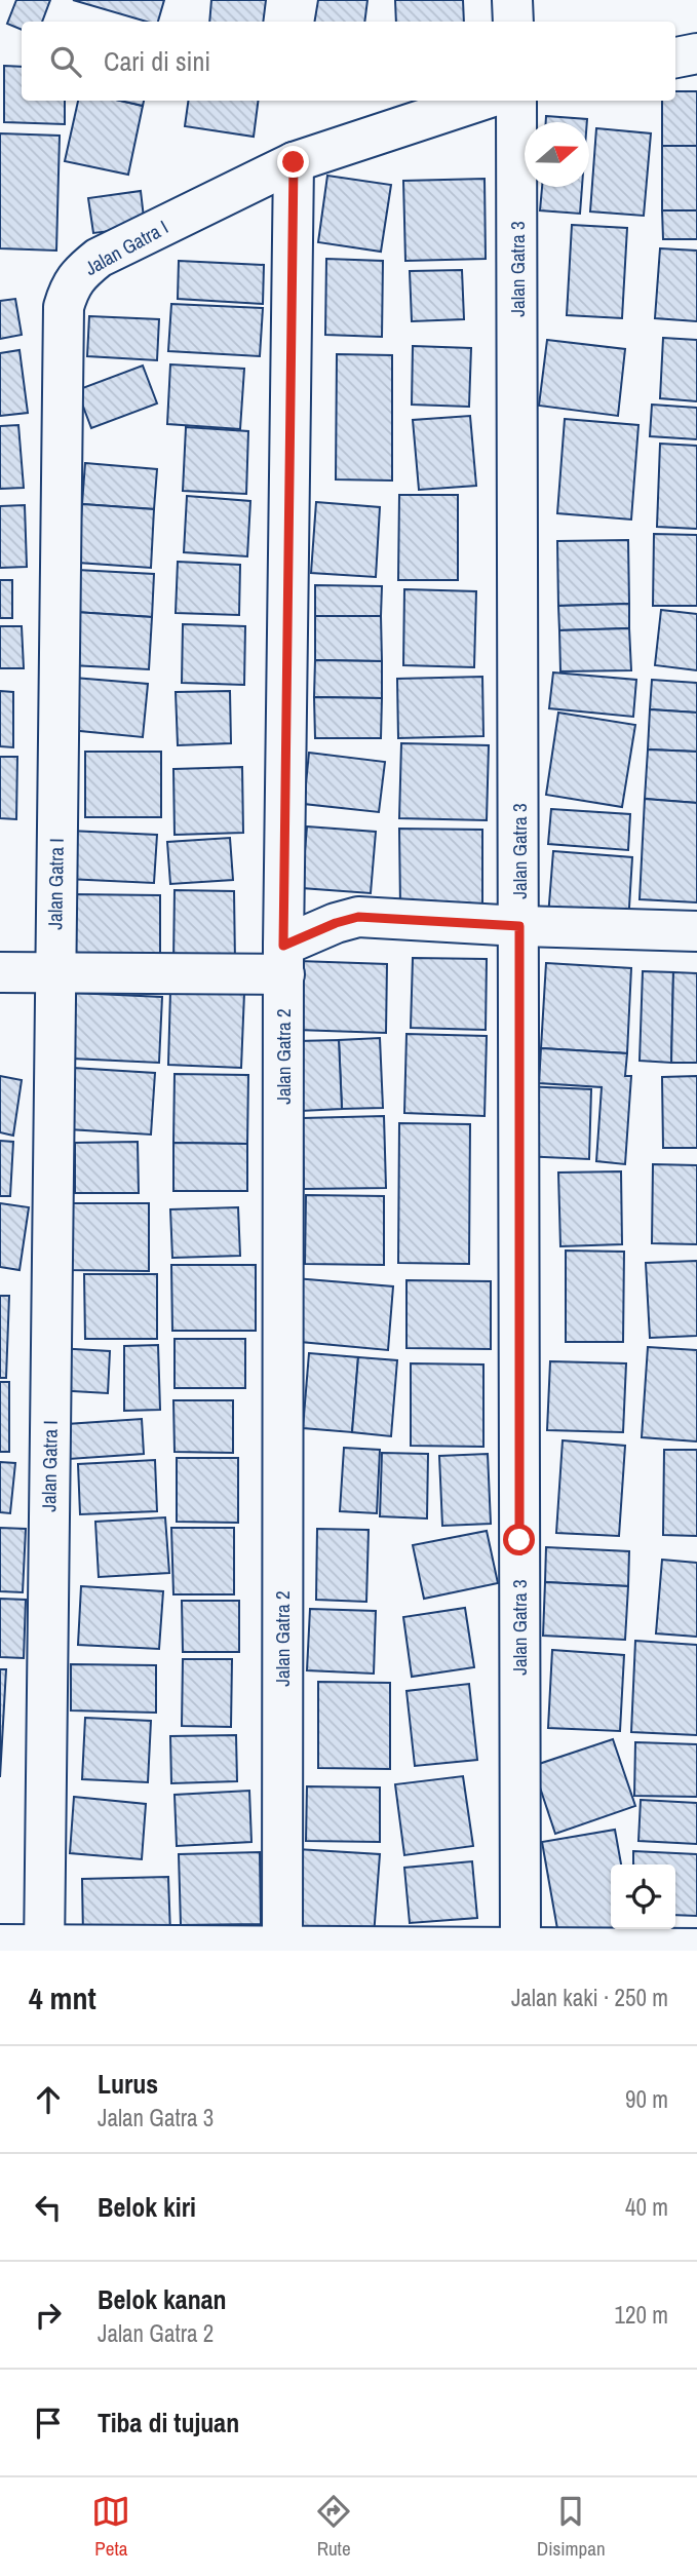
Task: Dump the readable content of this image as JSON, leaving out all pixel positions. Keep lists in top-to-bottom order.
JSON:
{
  "streets": {
    "street": ["Jalan Gatra I", "Jalan Gatra 3", "Jalan Gatra 2"]
  },
  "crossings": [
    ["Jalan Gatra I", "Jalan Gatra 2"]
  ],
  "north": "right",
  "page": {
    "search": "Cari di sini",
    "heading": ["4 mnt", "Jalan kaki · 250 m"],
    "list": [
      ["Lurus", "Jalan Gatra 3", "90 m"],
      ["Belok kiri", "40 m"],
      ["Belok kanan", "Jalan Gatra 2", "120 m"],
      "Tiba di tujuan"
    ],
    "nav": ["Peta", "Rute", "Disimpan"]
  }
}
